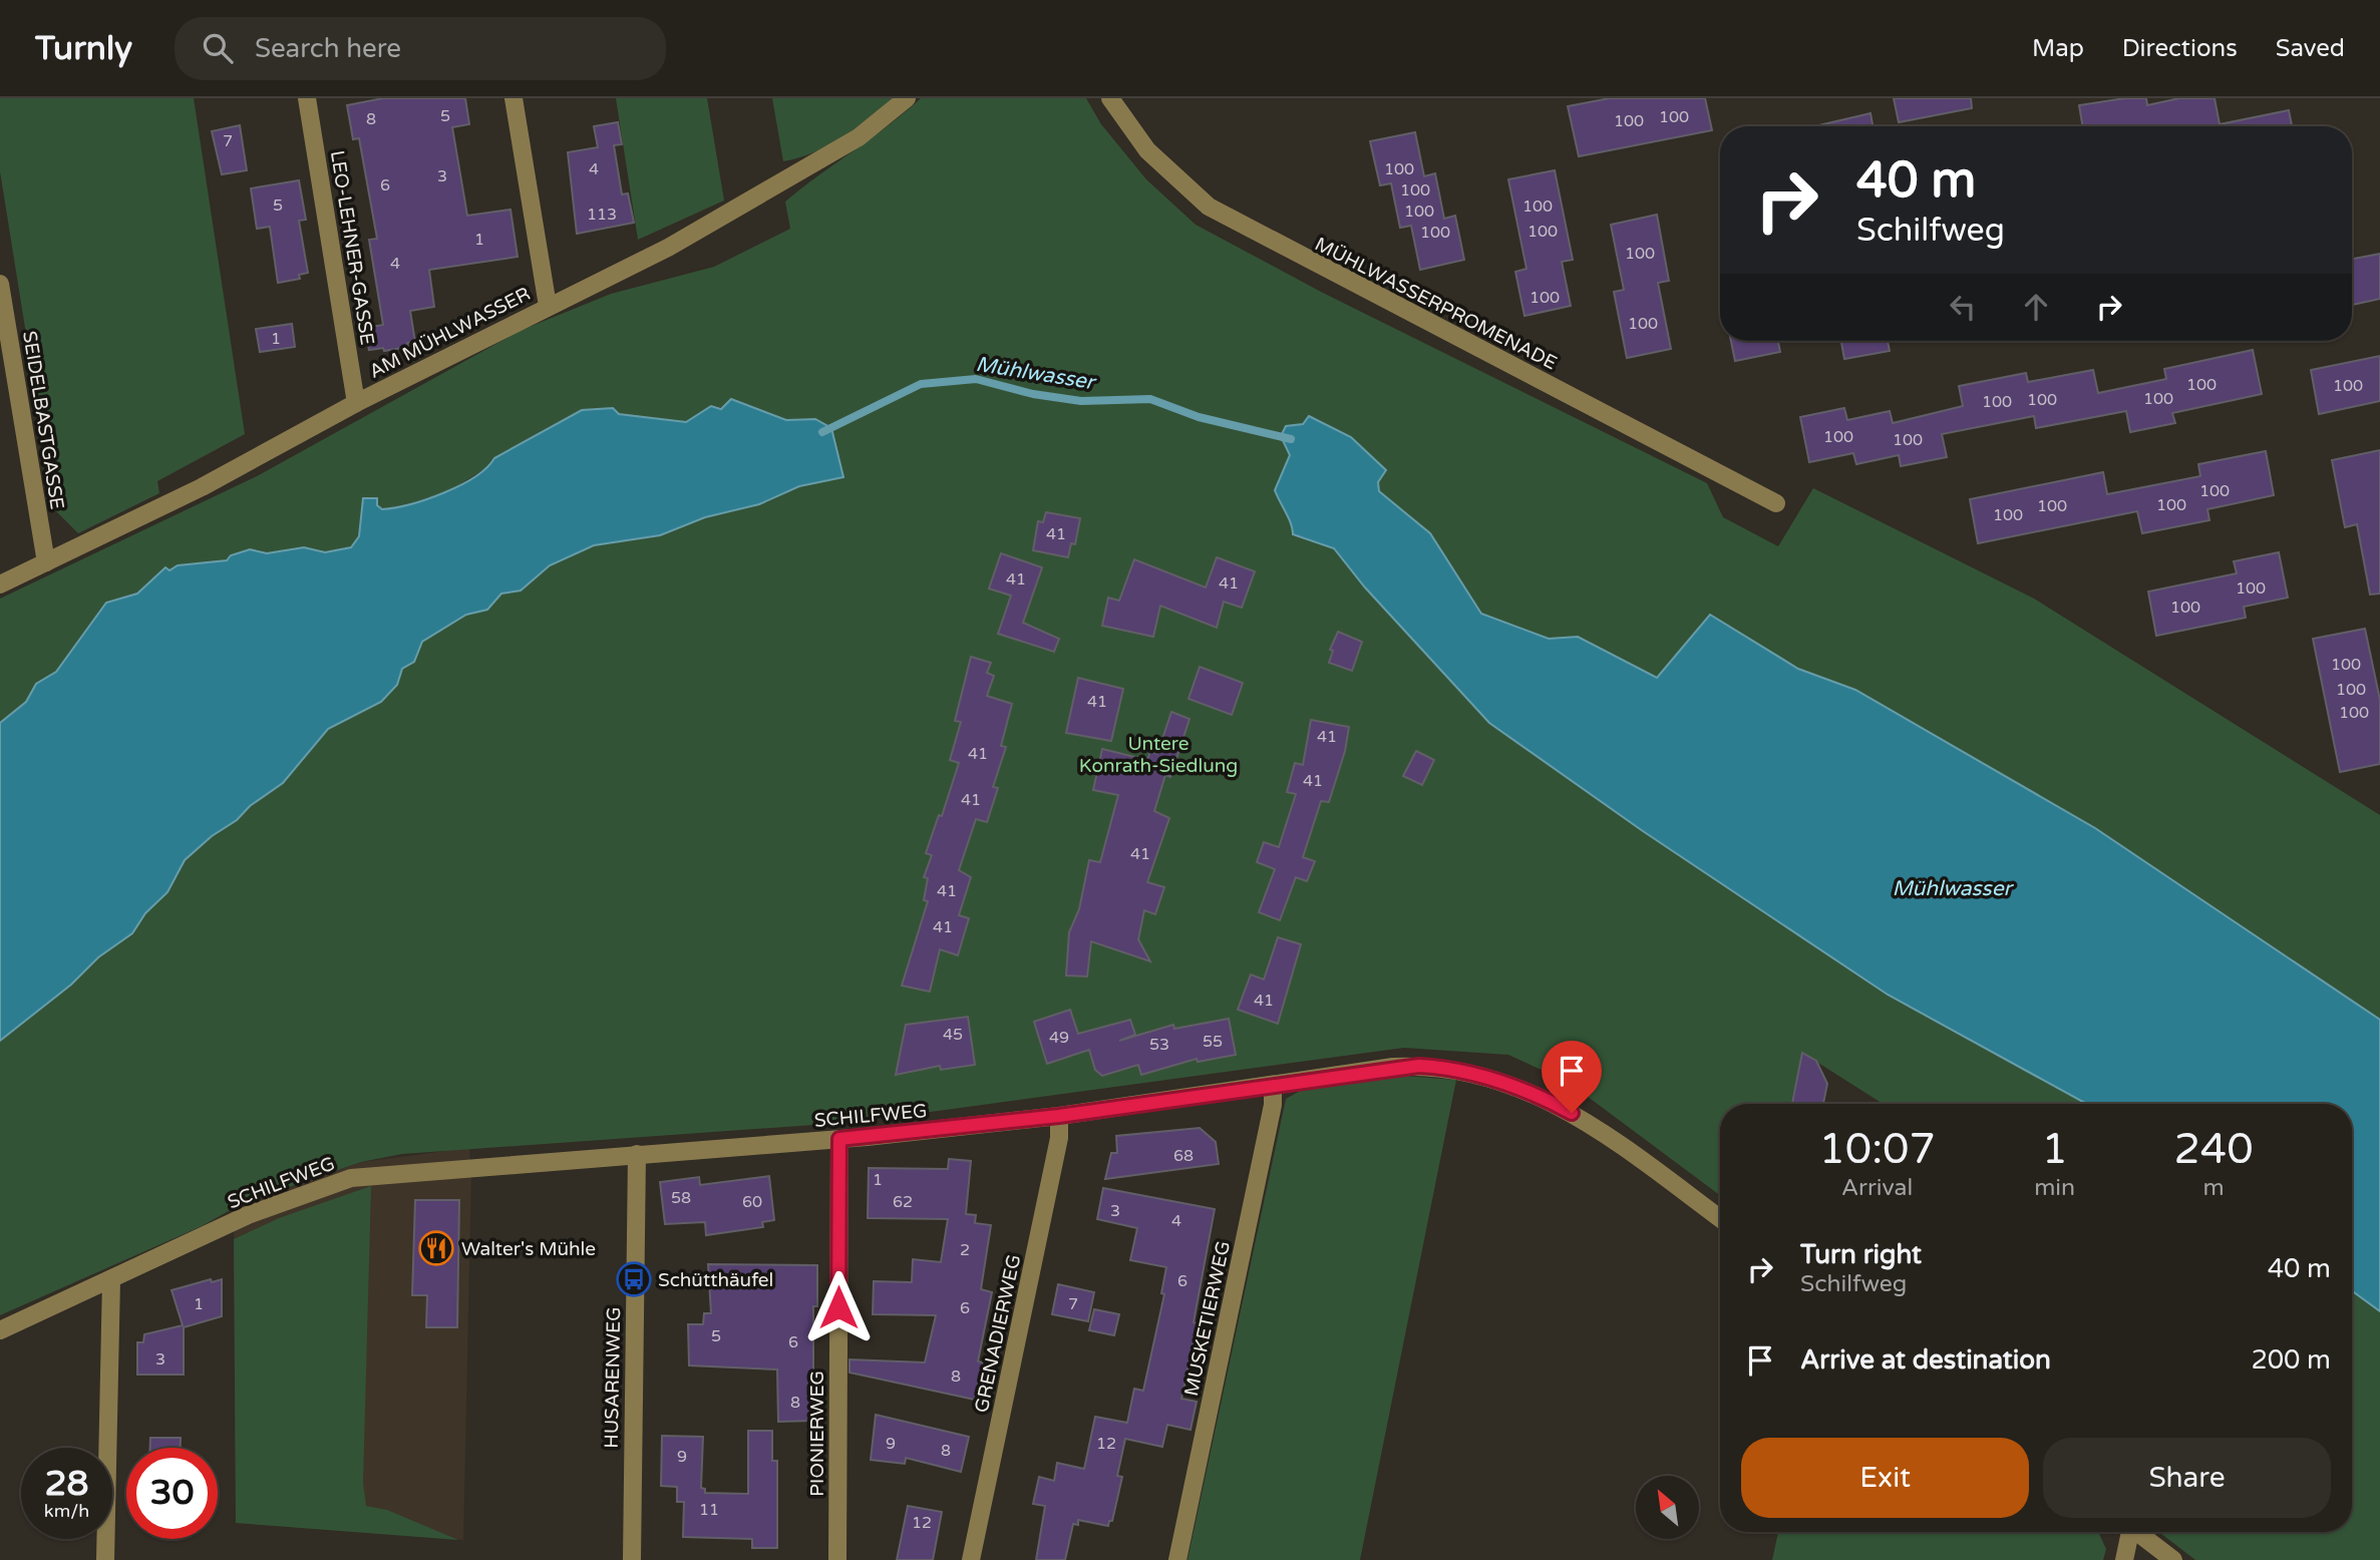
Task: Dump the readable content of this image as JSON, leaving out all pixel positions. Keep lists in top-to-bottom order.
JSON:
{
  "streets": {
    "street": [
      "LEO-LEHNER-GASSE",
      "MÜHLWASSERPROMENADE",
      "AM MÜHLWASSER",
      "SEIDELBASTGASSE",
      "SCHILFWEG",
      "MUSKETIERWEG",
      "GRENADIERWEG",
      "HUSARENWEG",
      "PIONIERWEG"
    ]
  },
  "crossings": [
    ["LEO-LEHNER-GASSE", "AM MÜHLWASSER"],
    ["AM MÜHLWASSER", "SEIDELBASTGASSE"],
    ["SCHILFWEG", "MUSKETIERWEG"],
    ["SCHILFWEG", "GRENADIERWEG"],
    ["SCHILFWEG", "HUSARENWEG"],
    ["SCHILFWEG", "PIONIERWEG"]
  ],
  "water": ["Mühlwasser"],
  "parks": ["Untere Konrath-Siedlung"],
  "places": {
    "restaurant": ["Walter's Mühle"],
    "bus stop": ["Schütthäufel"]
  },
  "house_numbers": [
    "5",
    "100",
    "8",
    "100",
    "7",
    "4",
    "100",
    "3",
    "6",
    "100",
    "5",
    "100",
    "100",
    "113",
    "100",
    "100",
    "1",
    "100",
    "4",
    "100",
    "100",
    "1",
    "100",
    "100",
    "100",
    "100",
    "100",
    "100",
    "100",
    "100",
    "100",
    "100",
    "100",
    "41",
    "41",
    "41",
    "100",
    "100",
    "100",
    "100",
    "41",
    "100",
    "41",
    "41",
    "41",
    "41",
    "41",
    "41",
    "41",
    "41",
    "45",
    "49",
    "55",
    "53",
    "68",
    "1",
    "58",
    "60",
    "62",
    "3",
    "4",
    "2",
    "6",
    "1",
    "7",
    "6",
    "5",
    "6",
    "3",
    "8",
    "8",
    "9",
    "12",
    "8",
    "9",
    "11",
    "12"
  ],
  "north": "top left",
  "page": {
    "header": "Turnly",
    "search": "Search here",
    "nav": ["Map", "Directions", "Saved"],
    "turn": ["40 m", "Schilfweg"],
    "eta": [
      "10:07",
      "Arrival",
      "1",
      "min",
      "240",
      "m"
    ],
    "list": [
      {
        "name": "Turn right",
        "note": "Schilfweg",
        "value": "40 m"
      },
      {
        "name": "Arrive at destination",
        "value": "200 m"
      }
    ],
    "buttons": ["Exit", "Share"],
    "speed": "28 km/h",
    "limit": "30"
  }
}
